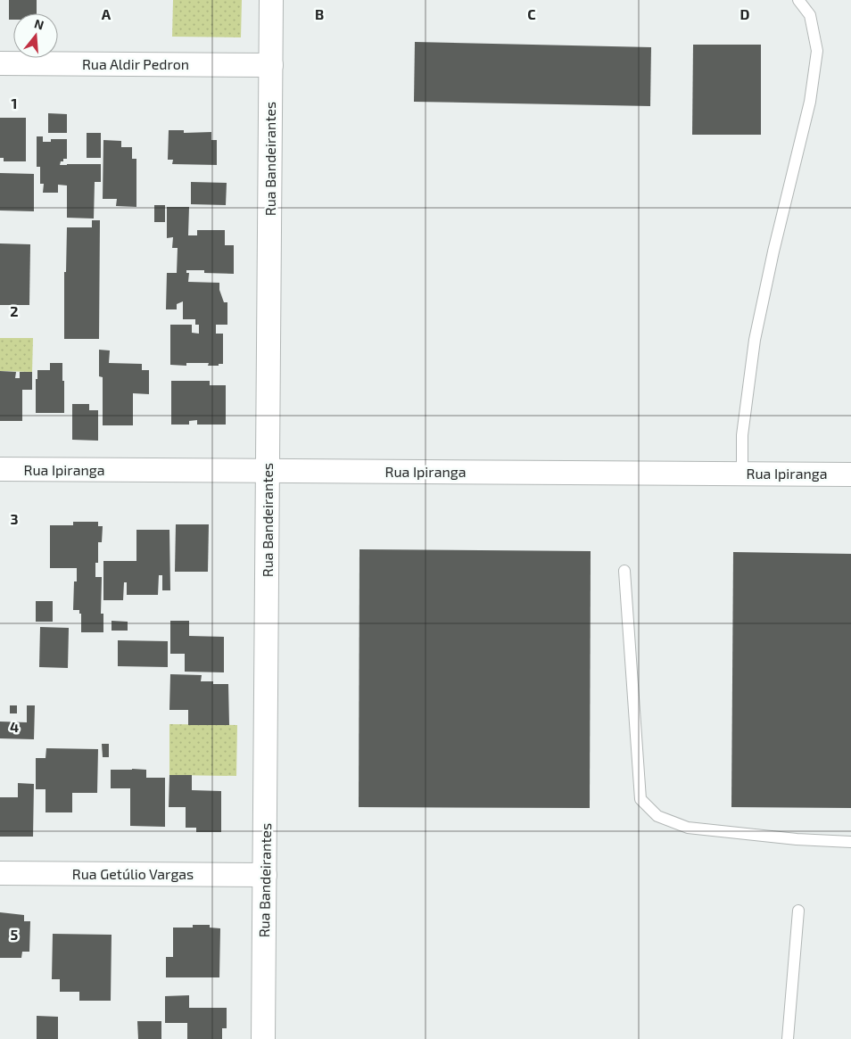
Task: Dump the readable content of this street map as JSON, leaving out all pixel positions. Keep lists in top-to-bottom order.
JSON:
{
  "streets": {
    "street": [
      "Rua Aldir Pedron",
      "Rua Bandeirantes",
      "Rua Ipiranga",
      "Rua Getúlio Vargas"
    ]
  },
  "crossings": [
    ["Rua Aldir Pedron", "Rua Bandeirantes"],
    ["Rua Bandeirantes", "Rua Ipiranga"],
    ["Rua Bandeirantes", "Rua Getúlio Vargas"]
  ],
  "north": "top",
  "grid": {
    "columns": [
      "A",
      "B",
      "C",
      "D"
    ],
    "rows": [
      "1",
      "2",
      "3",
      "4",
      "5"
    ]
  }
}
